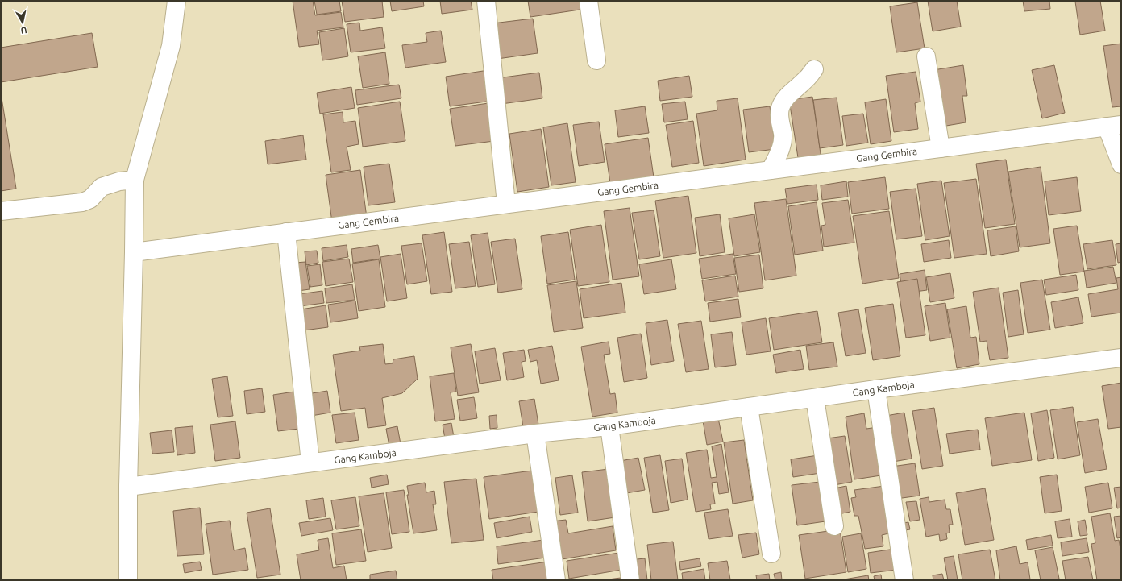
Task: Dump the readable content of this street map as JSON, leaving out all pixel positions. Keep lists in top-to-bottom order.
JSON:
{
  "streets": {
    "street": ["Gang Gembira", "Gang Kamboja"]
  },
  "north": "bottom"
}
